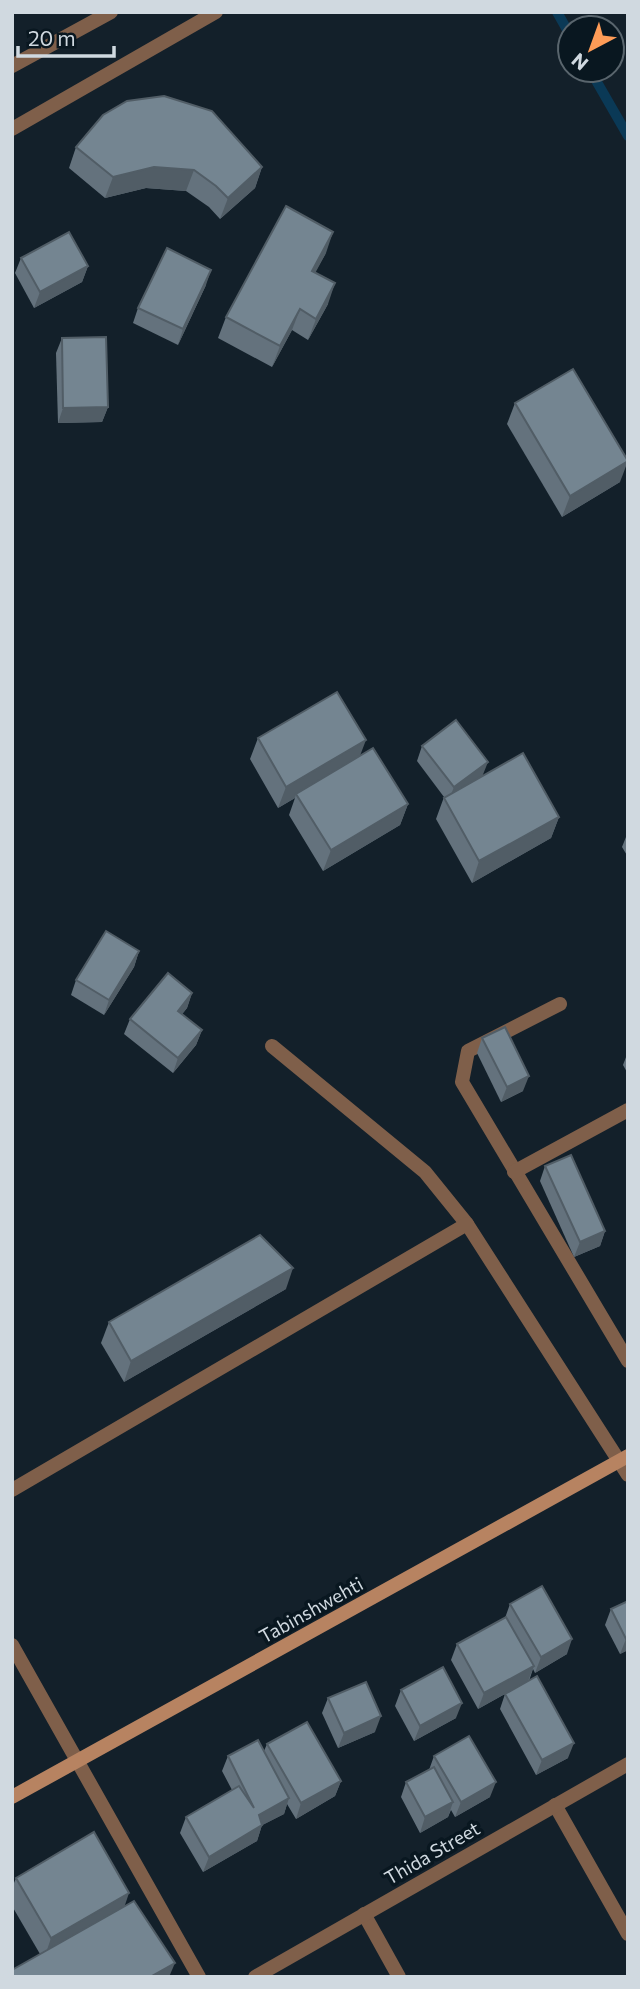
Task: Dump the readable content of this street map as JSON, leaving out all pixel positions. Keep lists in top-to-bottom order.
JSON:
{
  "streets": {
    "main road": ["Tabinshwehti"],
    "street": ["Thida Street"]
  },
  "scale_bar": "20 m",
  "north": "bottom left"
}
